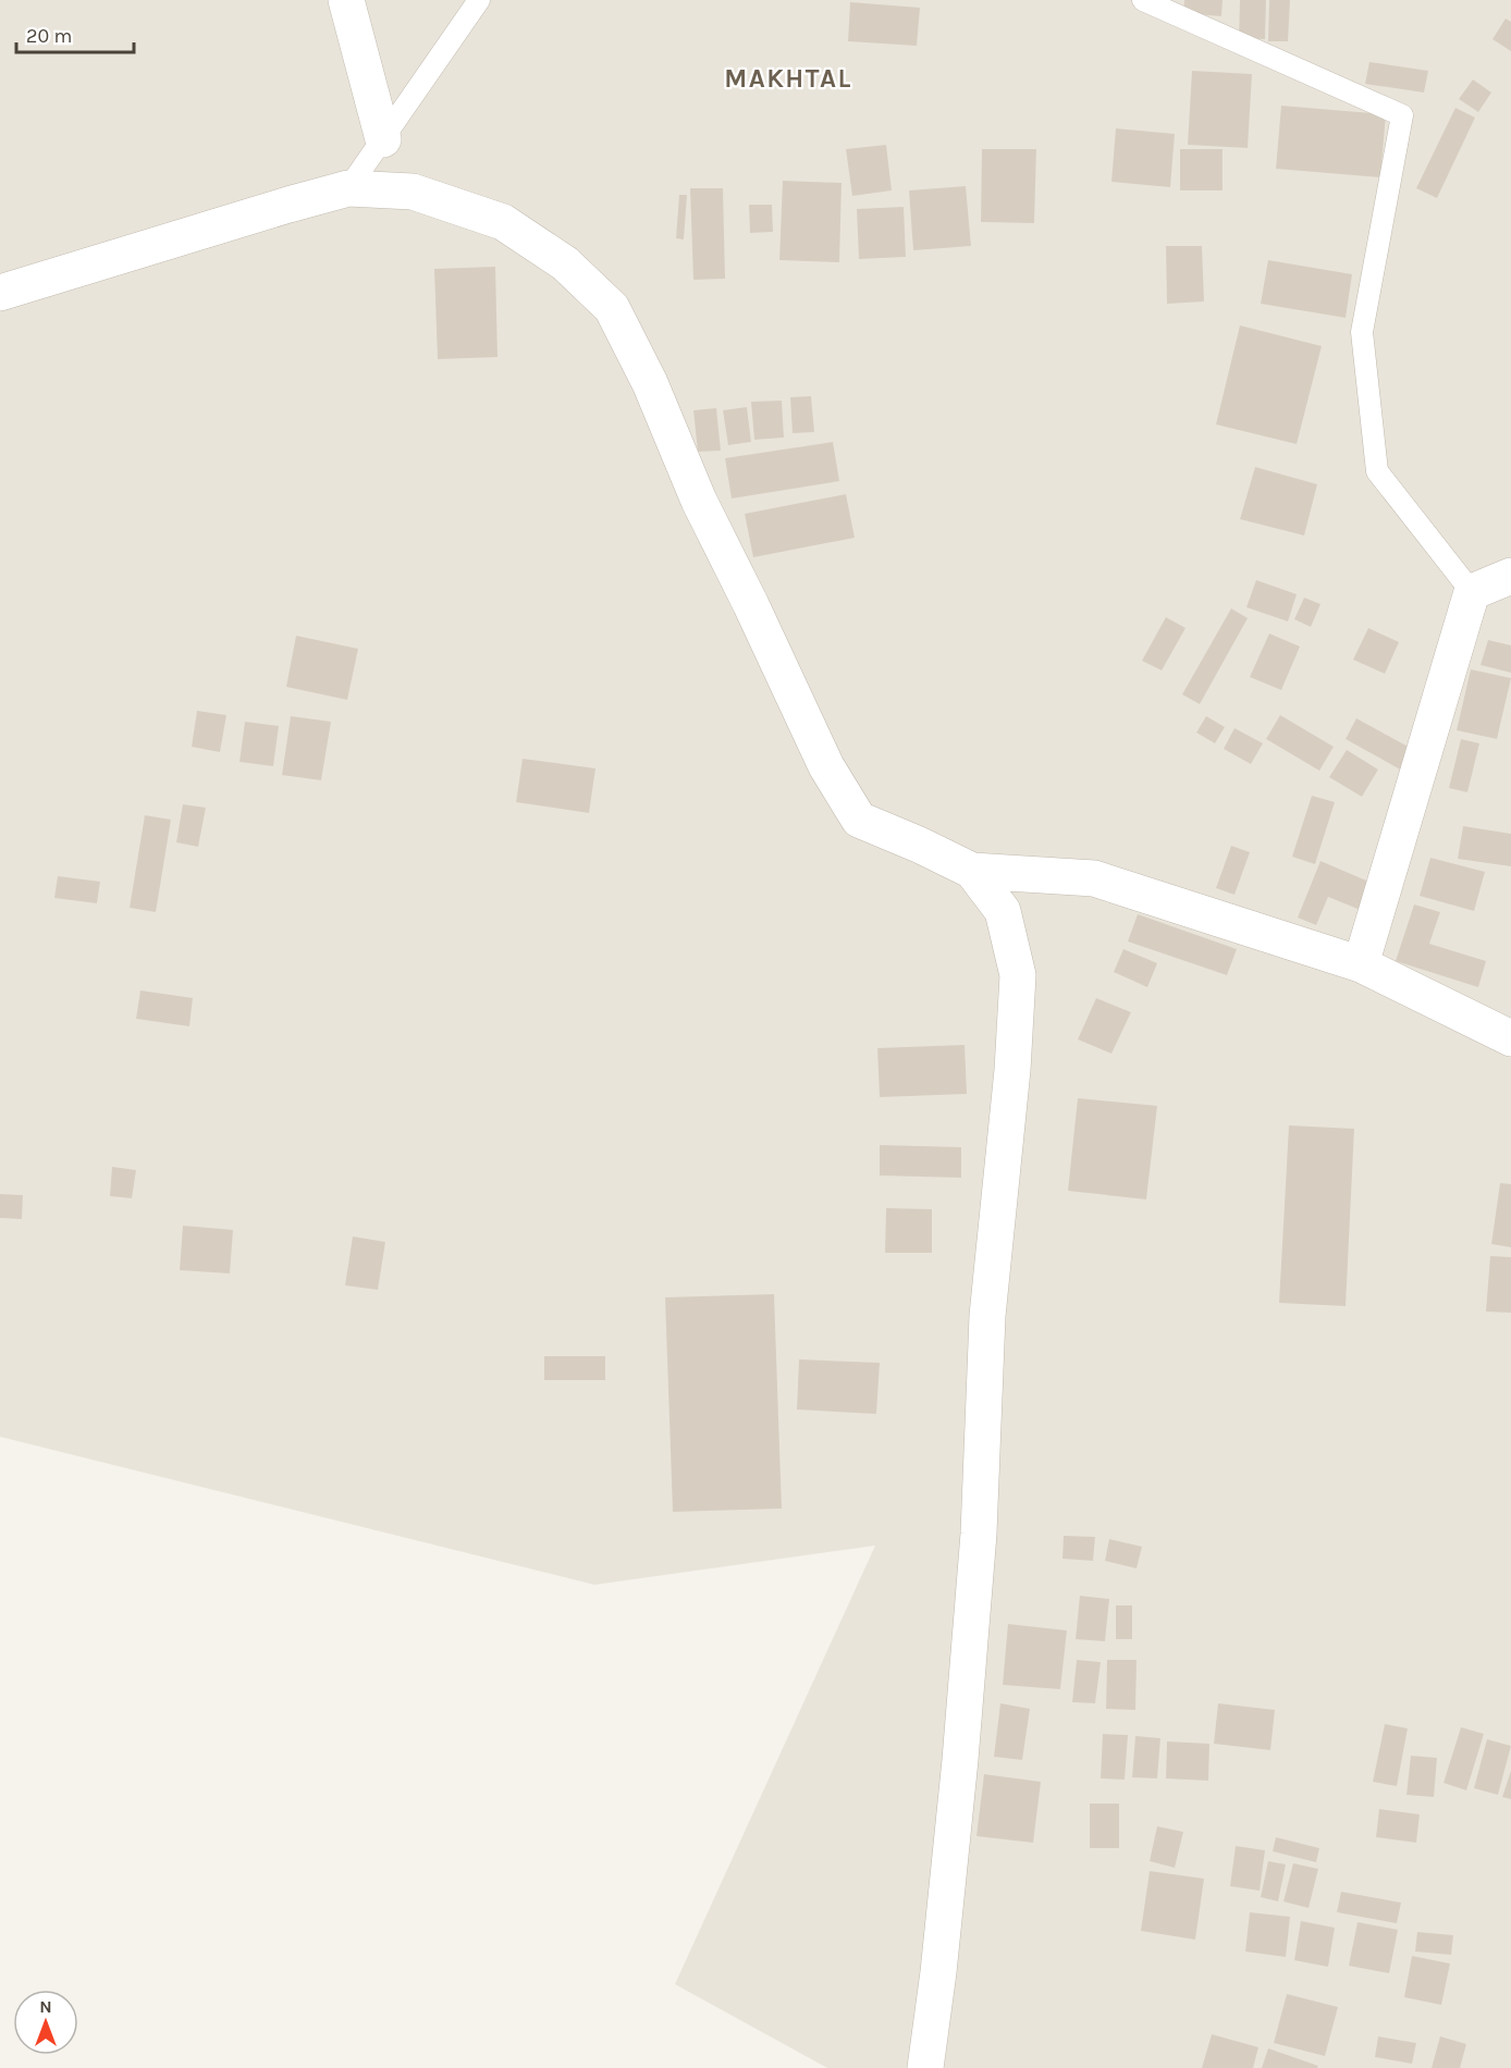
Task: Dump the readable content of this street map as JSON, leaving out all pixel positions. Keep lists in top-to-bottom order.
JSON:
{
  "districts": ["MAKHTAL"],
  "scale_bar": "20 m",
  "north": "top"
}
